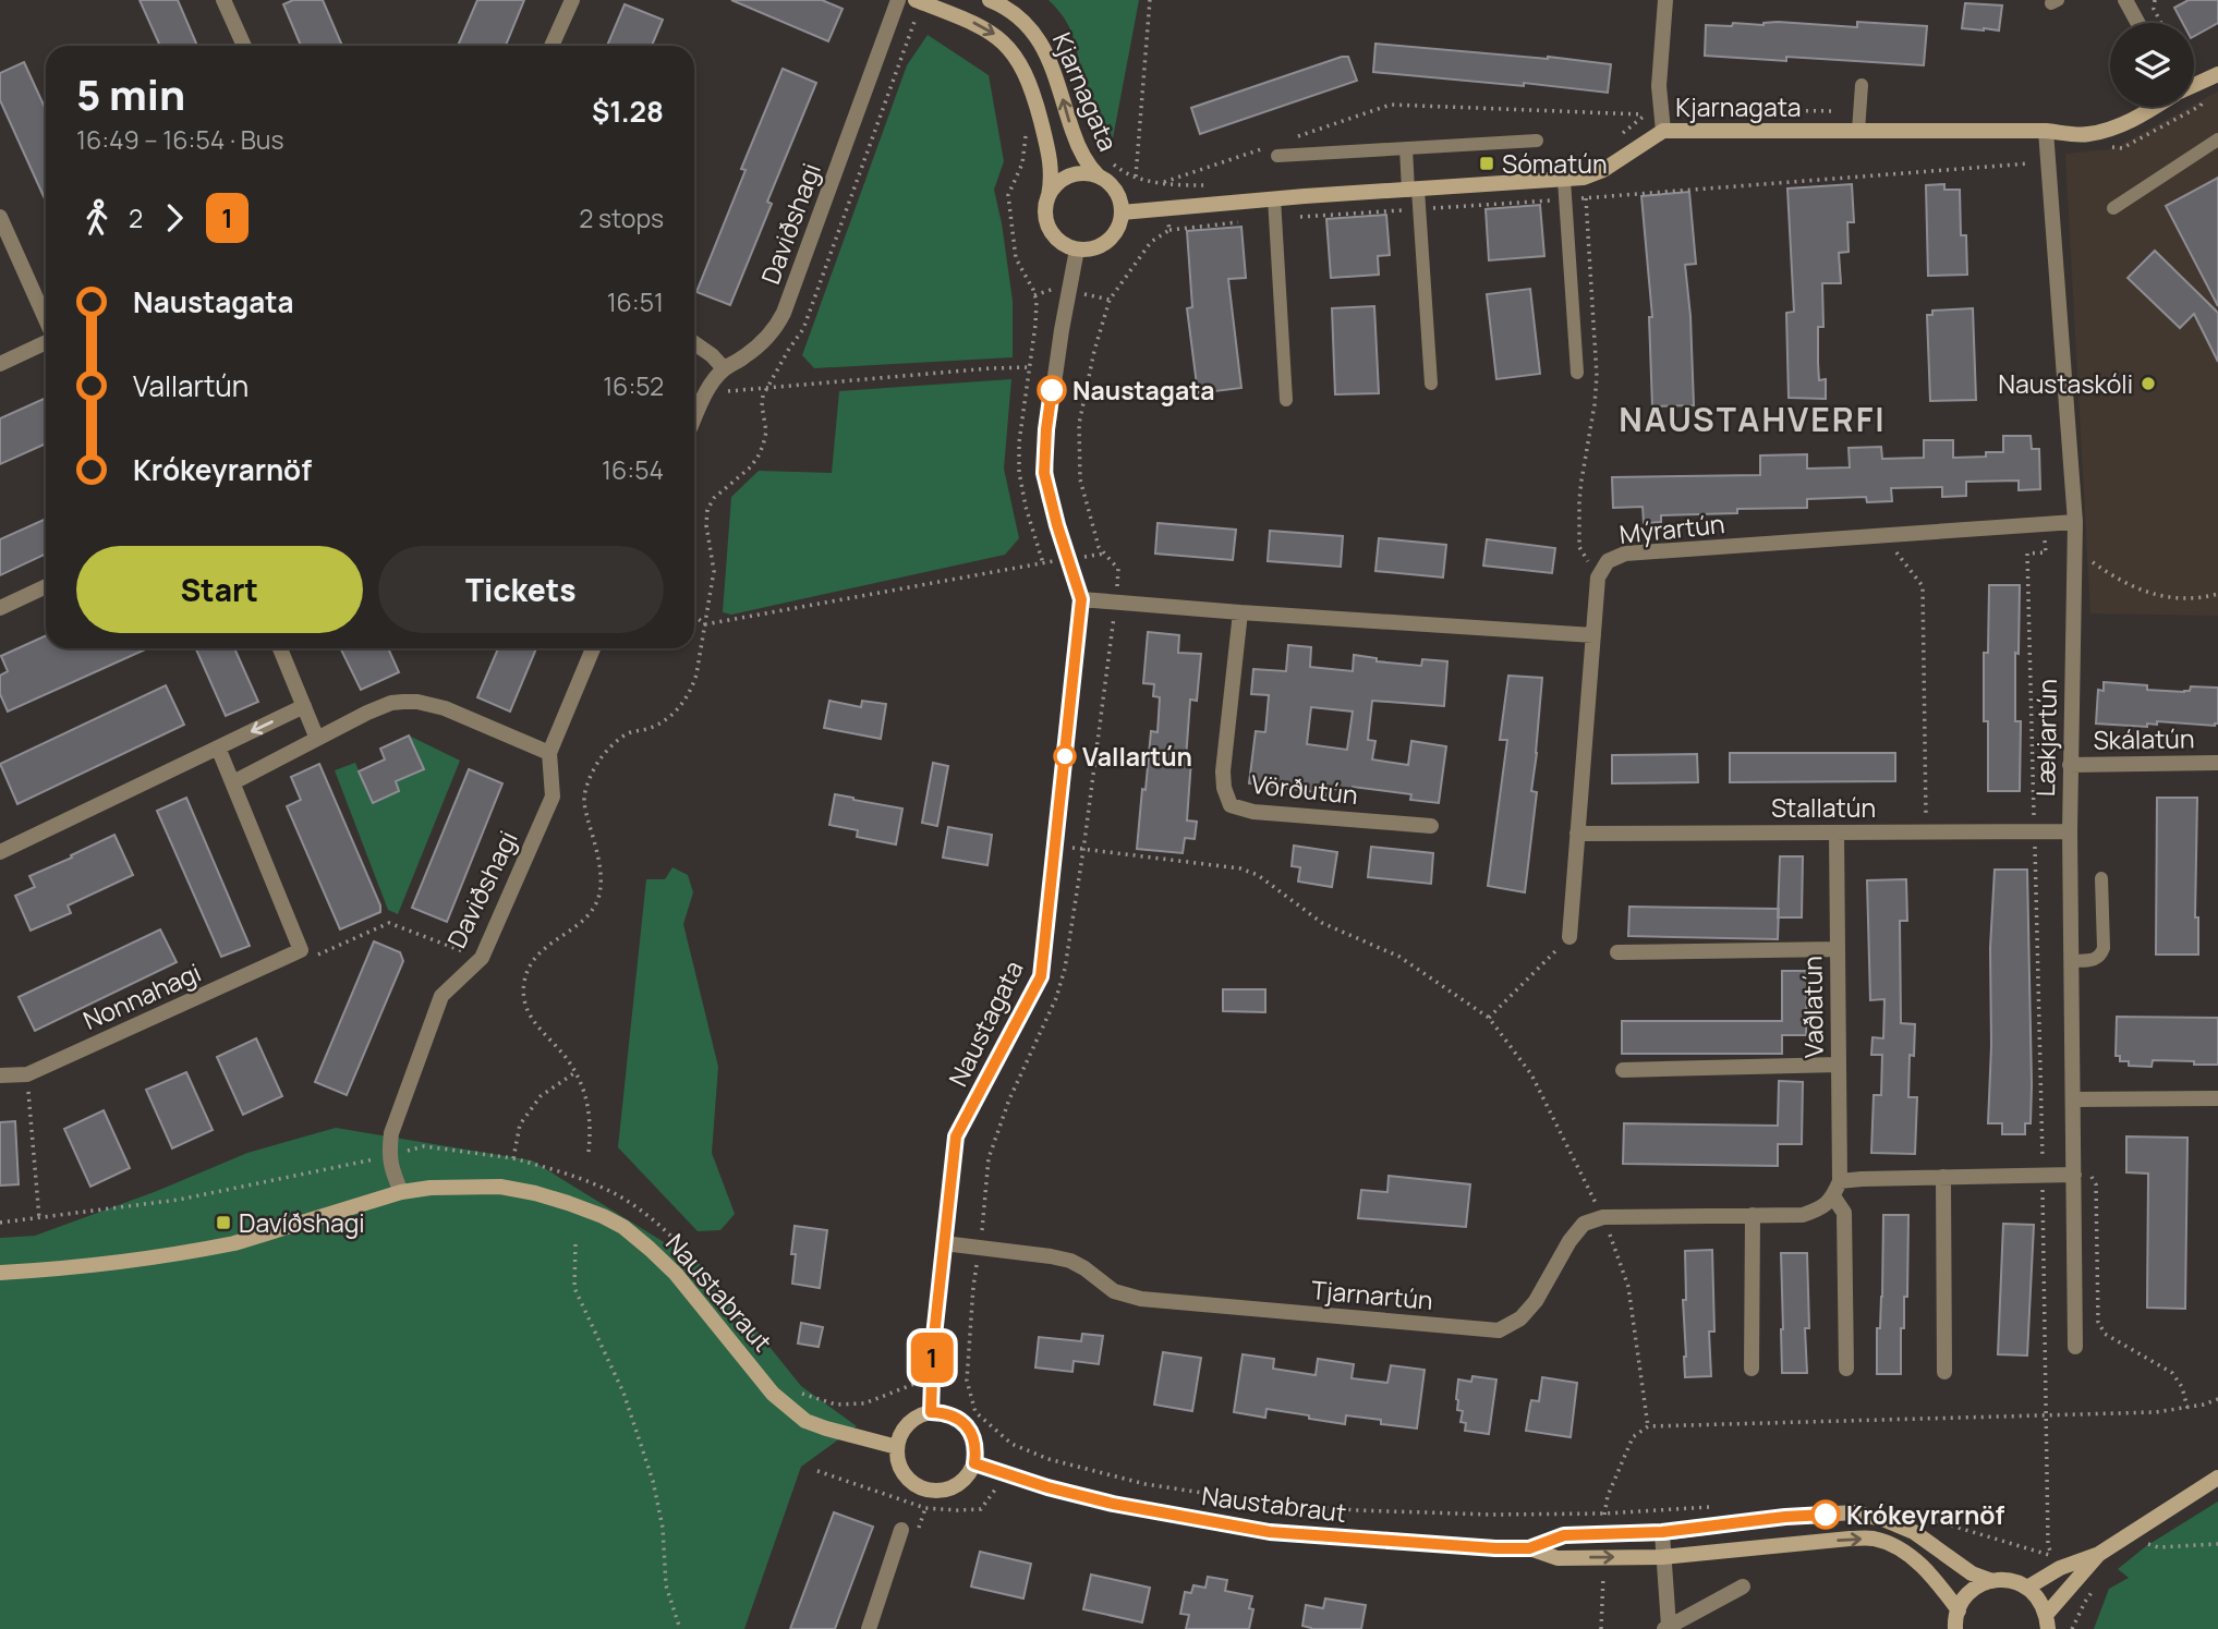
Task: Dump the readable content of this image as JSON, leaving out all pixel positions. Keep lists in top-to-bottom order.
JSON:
{
  "streets": {
    "street": [
      "Kjarnagata",
      "Daviðshagi",
      "Mýrartún",
      "Lækjartún",
      "Skálatún",
      "Vörðutún",
      "Stallatún",
      "Nonnahagi",
      "Vaðlatún",
      "Naustagata",
      "Naustabraut",
      "Tjarnartún"
    ]
  },
  "crossings": [
    ["Kjarnagata", "Lækjartún"],
    ["Kjarnagata", "Naustagata"],
    ["Daviðshagi", "Naustabraut"],
    ["Mýrartún", "Lækjartún"],
    ["Mýrartún", "Stallatún"],
    ["Lækjartún", "Skálatún"],
    ["Lækjartún", "Stallatún"],
    ["Stallatún", "Vaðlatún"],
    ["Naustagata", "Naustabraut"],
    ["Naustagata", "Tjarnartún"]
  ],
  "districts": ["NAUSTAHVERFI"],
  "places": {
    "transit": ["Sómatún", "Davíðshagi"],
    "other": [
      "Naustaskóli",
      "Naustagata",
      "Vallartún",
      "Krókeyrarnöf"
    ]
  },
  "lines": ["bus line 1"],
  "page": {
    "on_map": "1",
    "heading": ["5 min", "16:49 – 16:54 · Bus", "$1.28"],
    "legs": ["2", "1", "2 stops"],
    "list": [
      {
        "name": "Naustagata",
        "value": "16:51"
      },
      {
        "name": "Vallartún",
        "value": "16:52"
      },
      {
        "name": "Krókeyrarnöf",
        "value": "16:54"
      }
    ],
    "buttons": ["Start", "Tickets"]
  }
}
